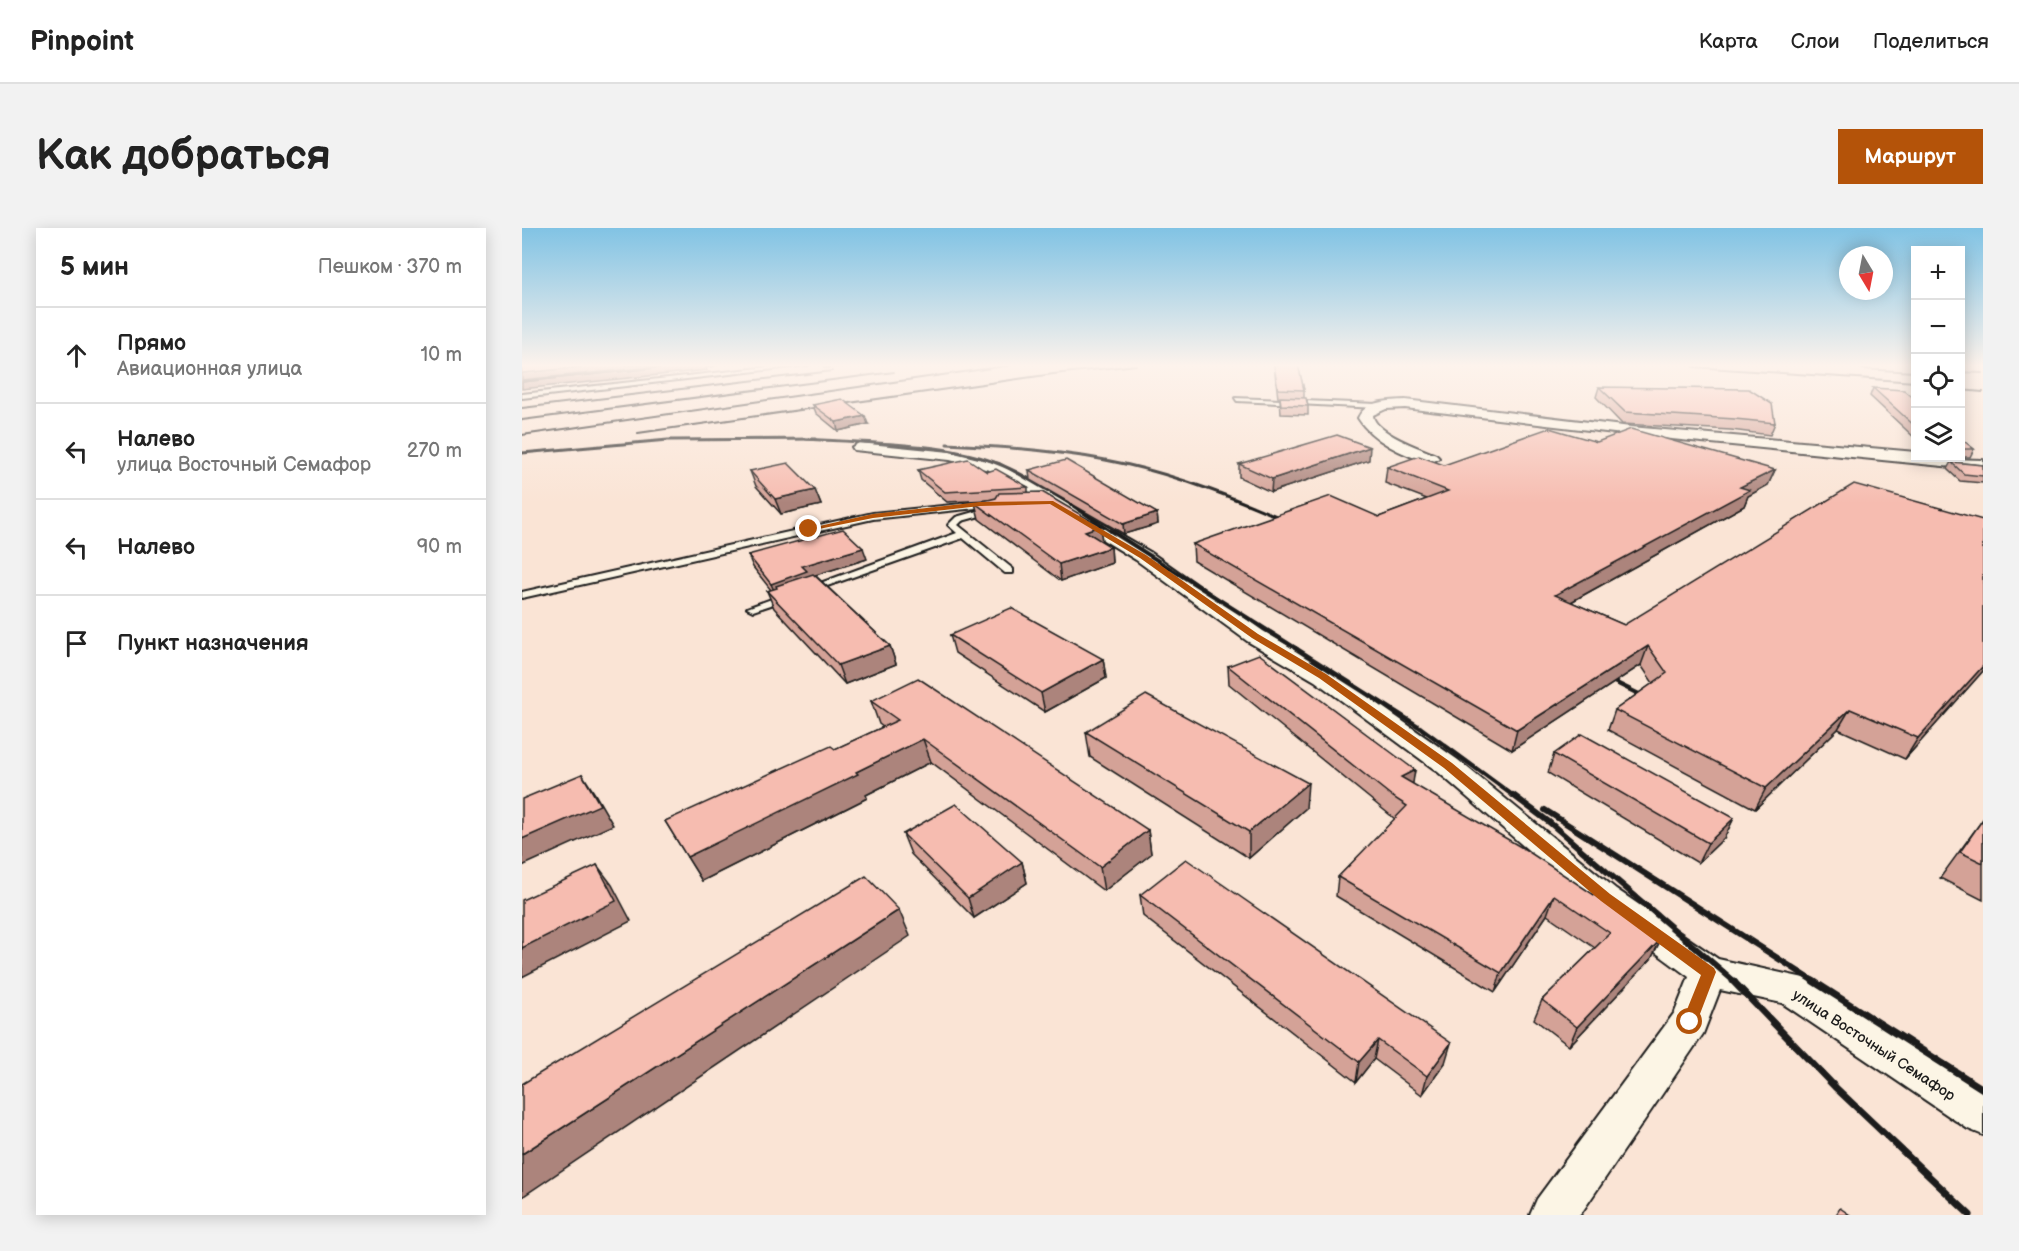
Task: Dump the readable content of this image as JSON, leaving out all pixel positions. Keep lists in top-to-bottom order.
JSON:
{
  "streets": {
    "street": ["улица Восточный Семафор"]
  },
  "north": "bottom",
  "page": {
    "header": "Pinpoint",
    "nav": ["Карта", "Слои", "Поделиться"],
    "buttons": "Маршрут",
    "title": "Как добраться",
    "heading": ["5 мин", "Пешком · 370 m"],
    "map_buttons": ["+", "−"],
    "list": [
      ["Прямо", "Авиационная улица", "10 m"],
      ["Налево", "улица Восточный Семафор", "270 m"],
      ["Налево", "90 m"],
      "Пункт назначения"
    ]
  }
}
